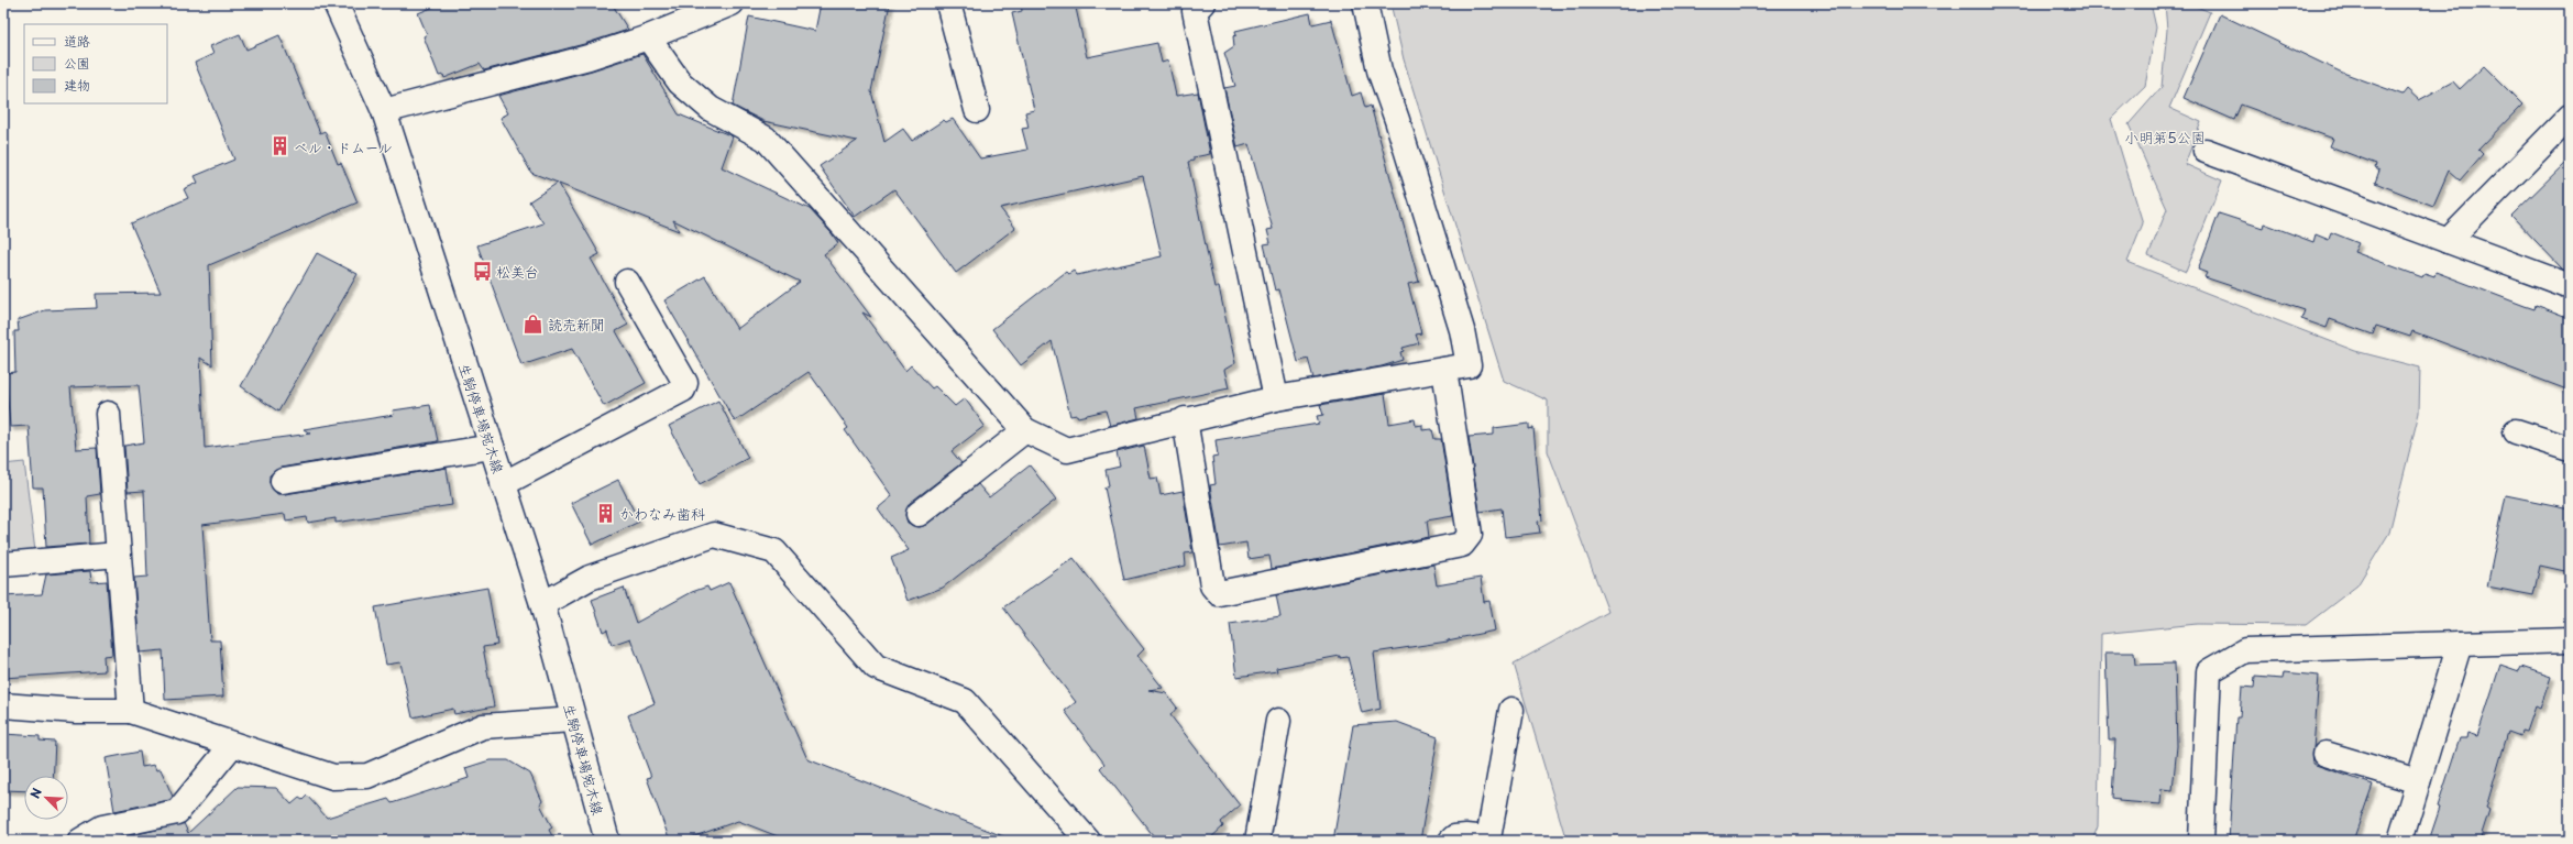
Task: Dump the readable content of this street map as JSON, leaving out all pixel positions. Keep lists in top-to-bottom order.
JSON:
{
  "streets": {
    "street": ["生駒停車場宛木線"]
  },
  "parks": ["小明第5公園"],
  "places": {
    "building": ["ベル・ドムール", "かわなみ歯科"],
    "bus stop": ["松美台"],
    "shop": ["読売新聞"]
  },
  "legend": ["道路", "公園", "建物"],
  "north": "top left"
}
